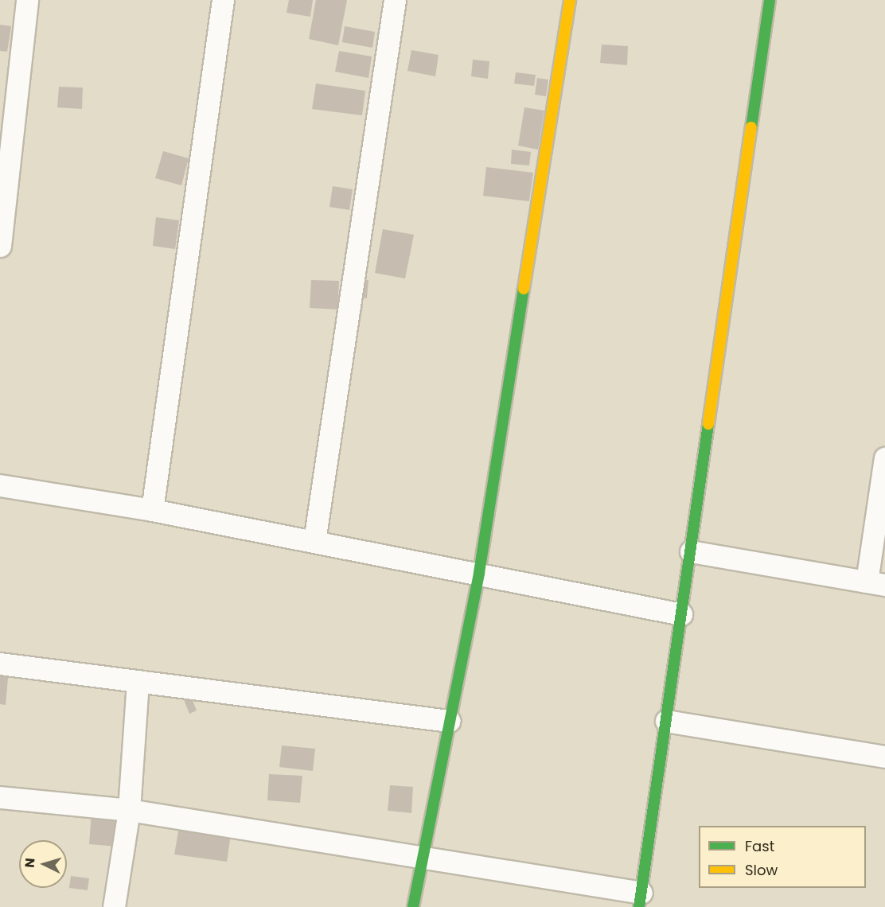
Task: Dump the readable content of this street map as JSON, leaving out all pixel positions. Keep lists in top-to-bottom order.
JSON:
{
  "legend": ["Fast", "Slow"],
  "north": "left"
}
